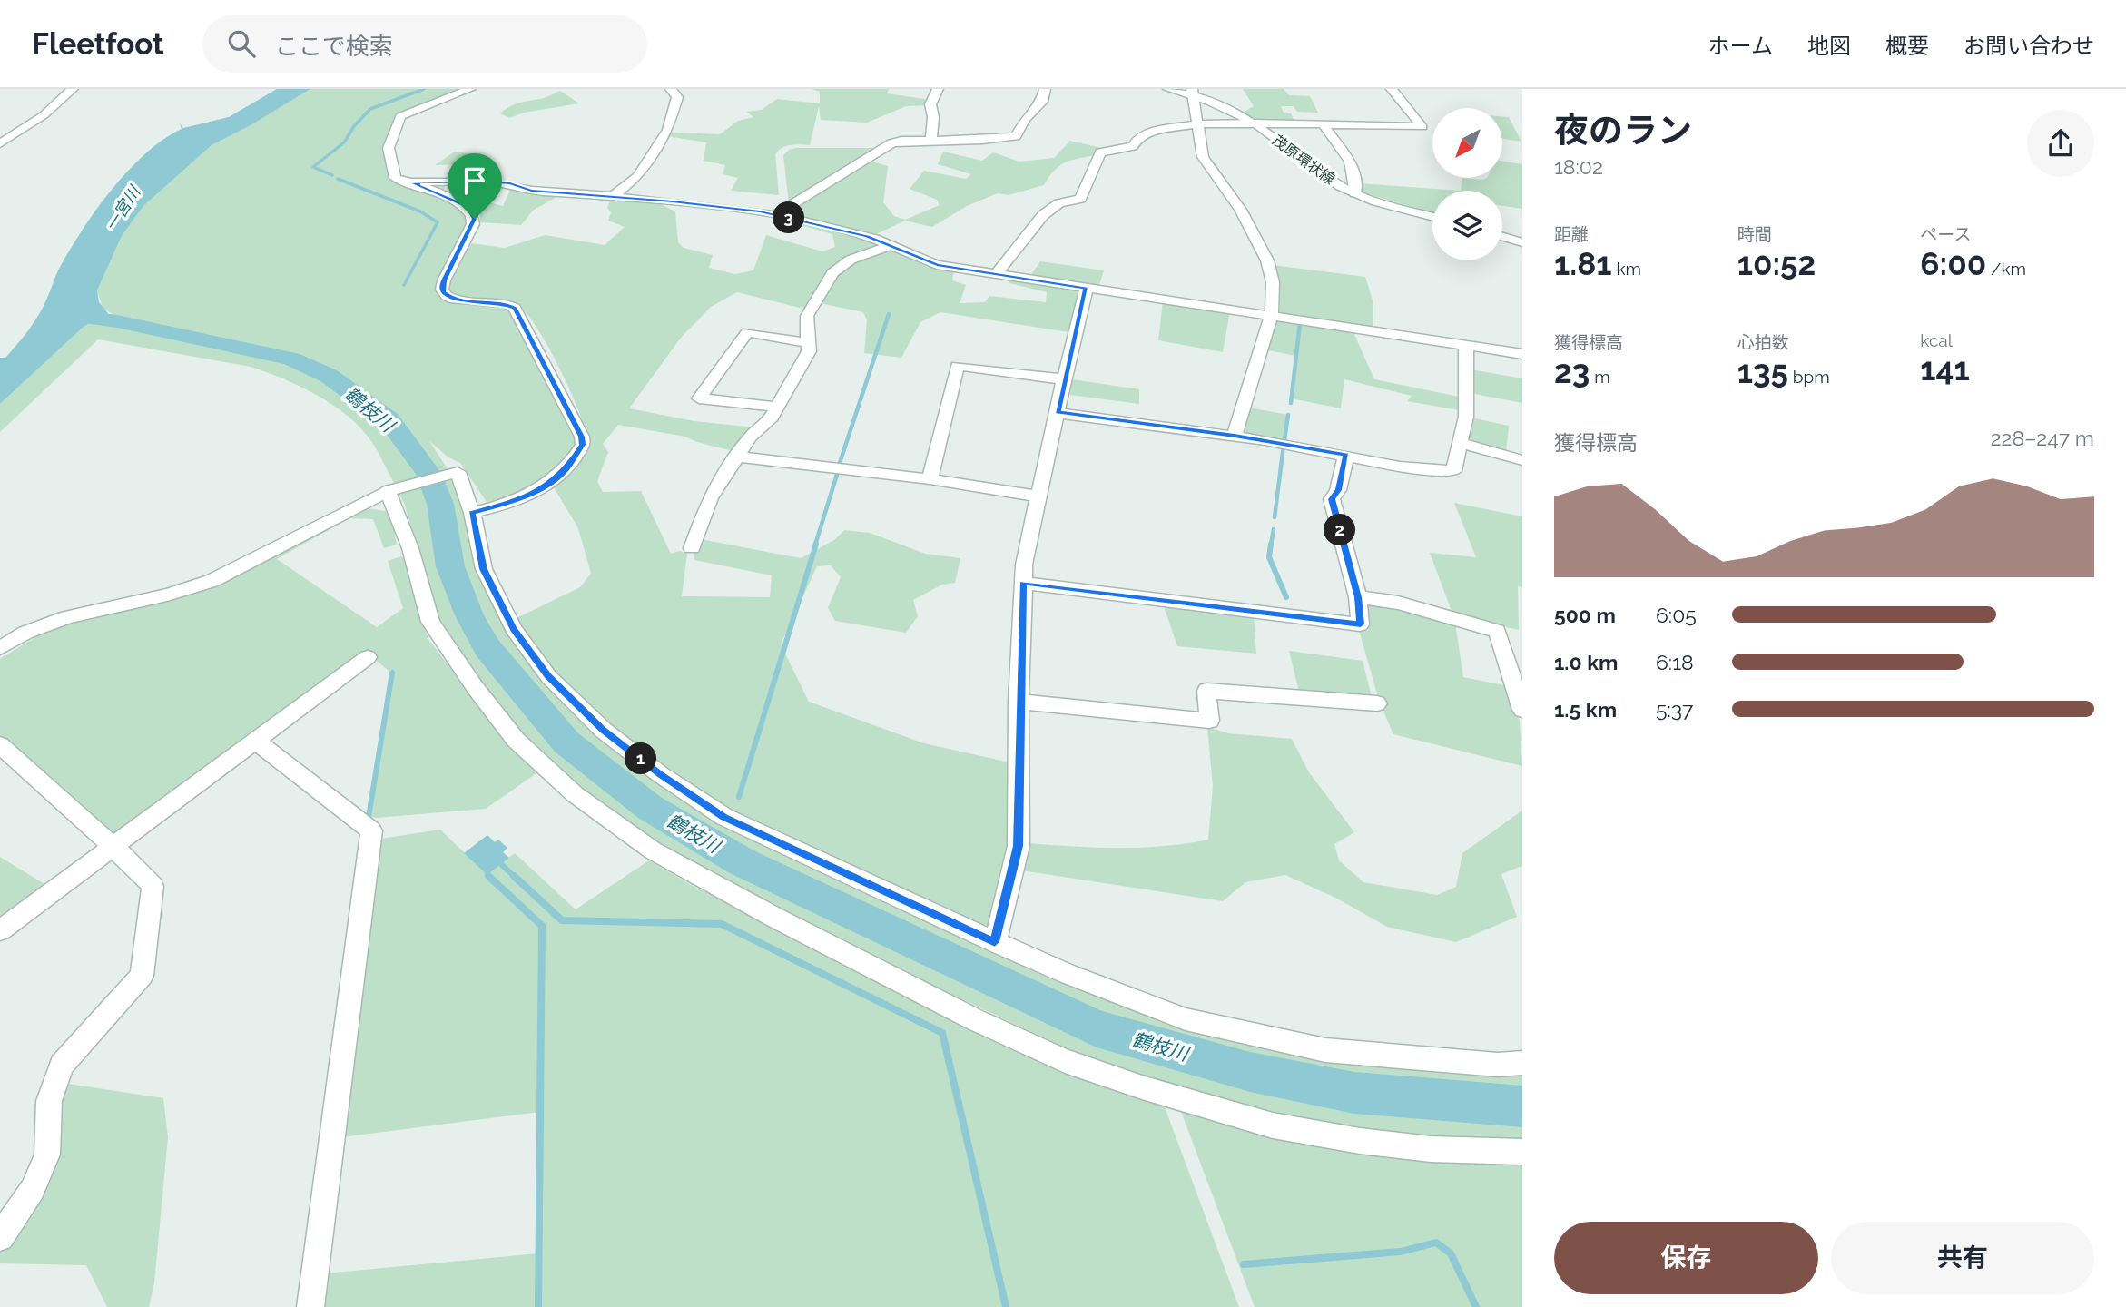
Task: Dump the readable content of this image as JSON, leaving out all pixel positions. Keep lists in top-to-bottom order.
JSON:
{
  "streets": {
    "street": ["茂原環状線"]
  },
  "water": ["一宮川", "鶴枝川"],
  "north": "bottom left",
  "page": {
    "header": "Fleetfoot",
    "search": "ここで検索",
    "nav": [
      "ホーム",
      "地図",
      "概要",
      "お問い合わせ"
    ],
    "heading": ["夜のラン", "18:02"],
    "stats": [
      ["距離", "1.81 km"],
      ["時間", "10:52"],
      ["ペース", "6:00 /km"],
      ["獲得標高", "23 m"],
      ["心拍数", "135 bpm"],
      ["kcal", "141"]
    ],
    "pins": ["3", "2", "1"],
    "chart": ["獲得標高", "228–247 m"],
    "list": [
      {
        "name": "500 m",
        "note": "6:05"
      },
      {
        "name": "1.0 km",
        "note": "6:18"
      },
      {
        "name": "1.5 km",
        "note": "5:37"
      }
    ],
    "buttons": ["保存", "共有"]
  }
}
